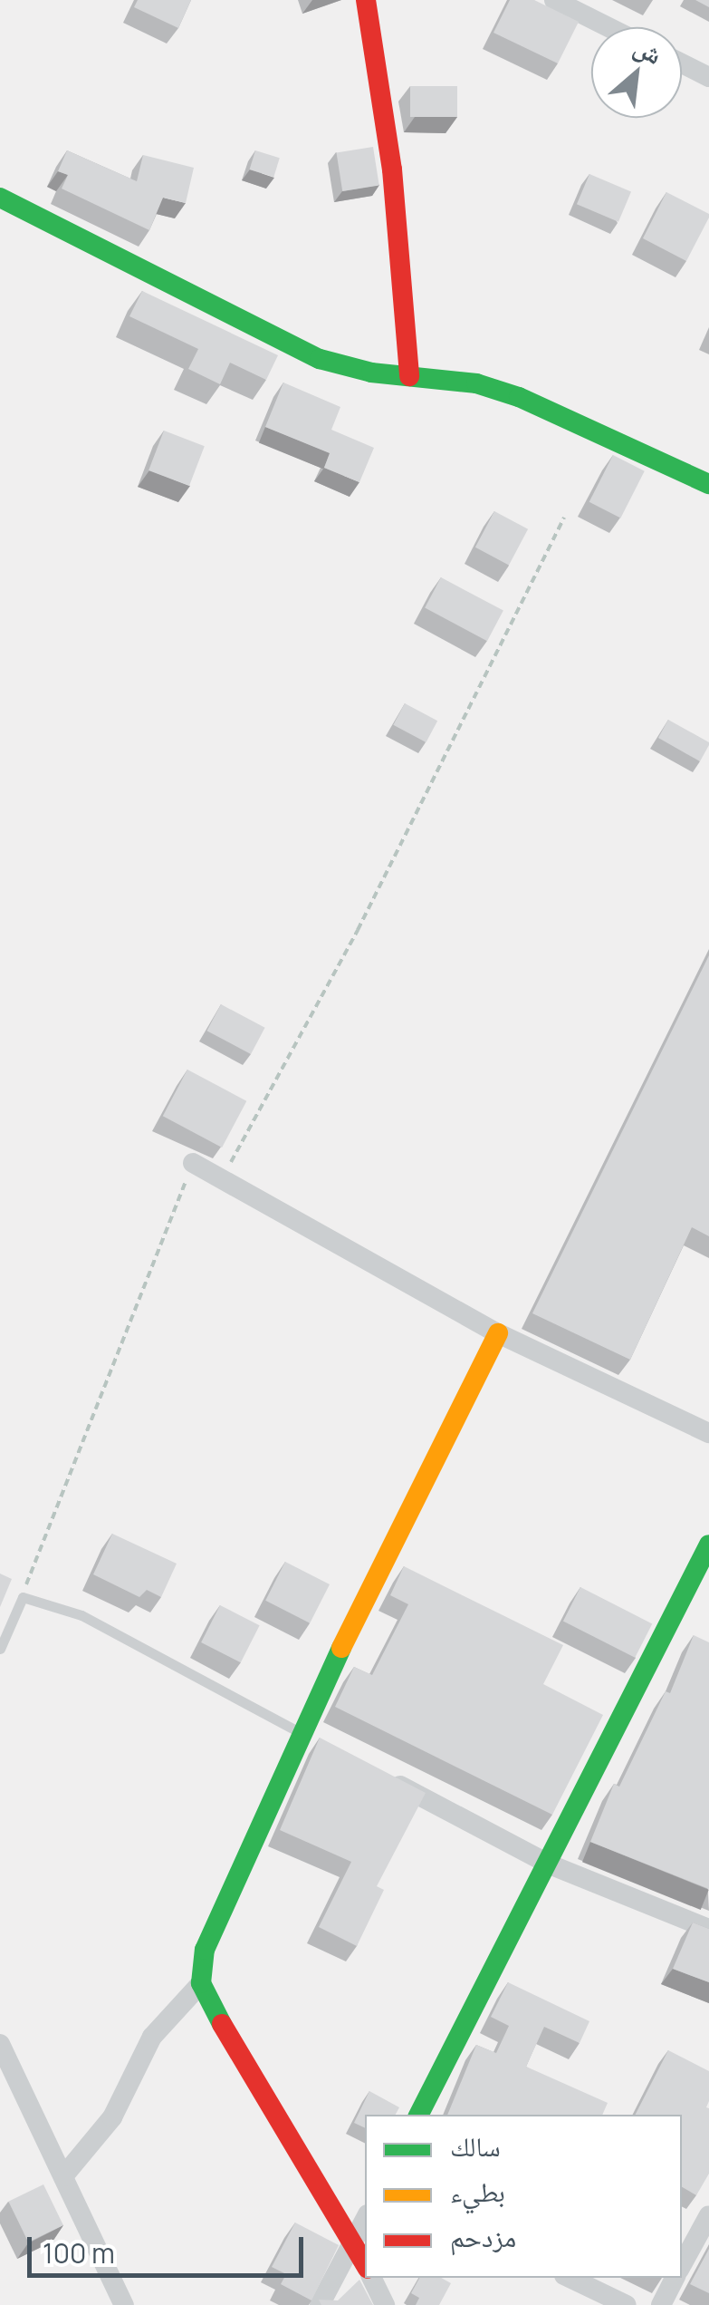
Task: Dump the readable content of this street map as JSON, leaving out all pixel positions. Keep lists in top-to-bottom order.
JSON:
{
  "legend": ["سالك", "بطيء", "مزدحم"],
  "scale_bar": "100 m",
  "north": "top right"
}
